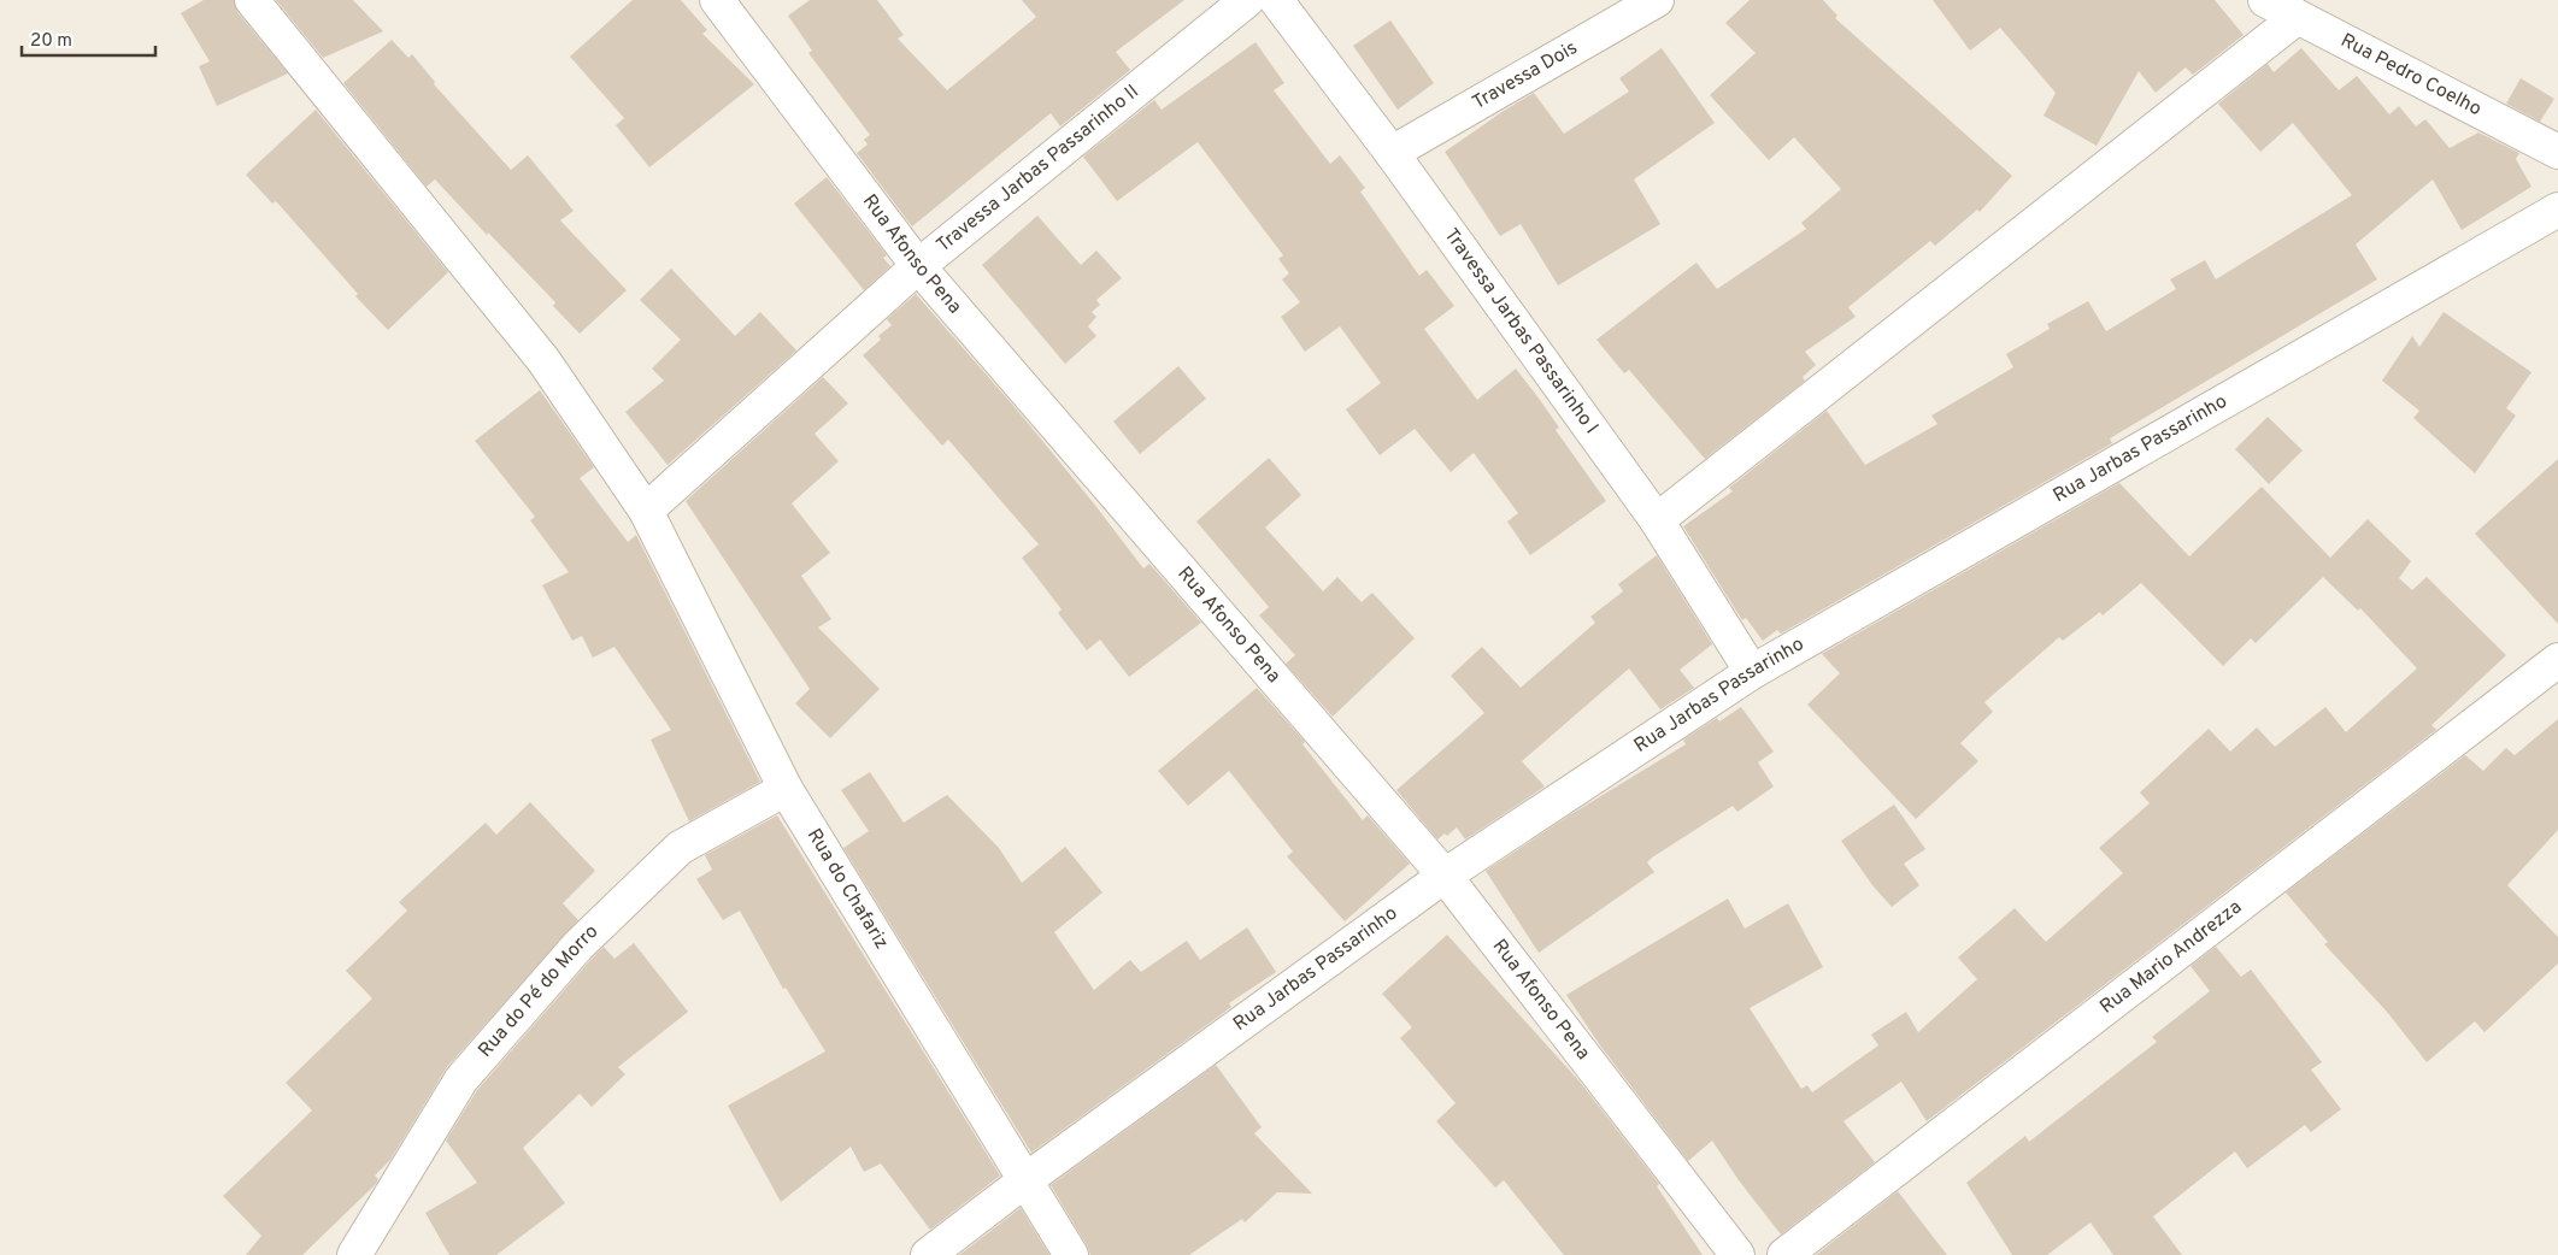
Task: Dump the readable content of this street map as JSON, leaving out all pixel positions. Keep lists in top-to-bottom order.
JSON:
{
  "streets": {
    "street": [
      "Travessa Dois",
      "Rua Pedro Coelho",
      "Travessa Jarbas Passarinho II",
      "Rua Afonso Pena",
      "Travessa Jarbas Passarinho I",
      "Rua Jarbas Passarinho",
      "Rua do Chafariz",
      "Rua Mario Andrezza",
      "Rua do Pé do Morro"
    ]
  },
  "crossings": [
    ["Travessa Dois", "Travessa Jarbas Passarinho I"],
    ["Travessa Jarbas Passarinho II", "Rua Afonso Pena"],
    ["Travessa Jarbas Passarinho II", "Rua do Chafariz"],
    ["Rua Afonso Pena", "Rua Jarbas Passarinho"],
    ["Travessa Jarbas Passarinho I", "Rua Jarbas Passarinho"],
    ["Rua Jarbas Passarinho", "Rua do Chafariz"],
    ["Rua do Chafariz", "Rua do Pé do Morro"]
  ],
  "scale_bar": "20 m"
}
